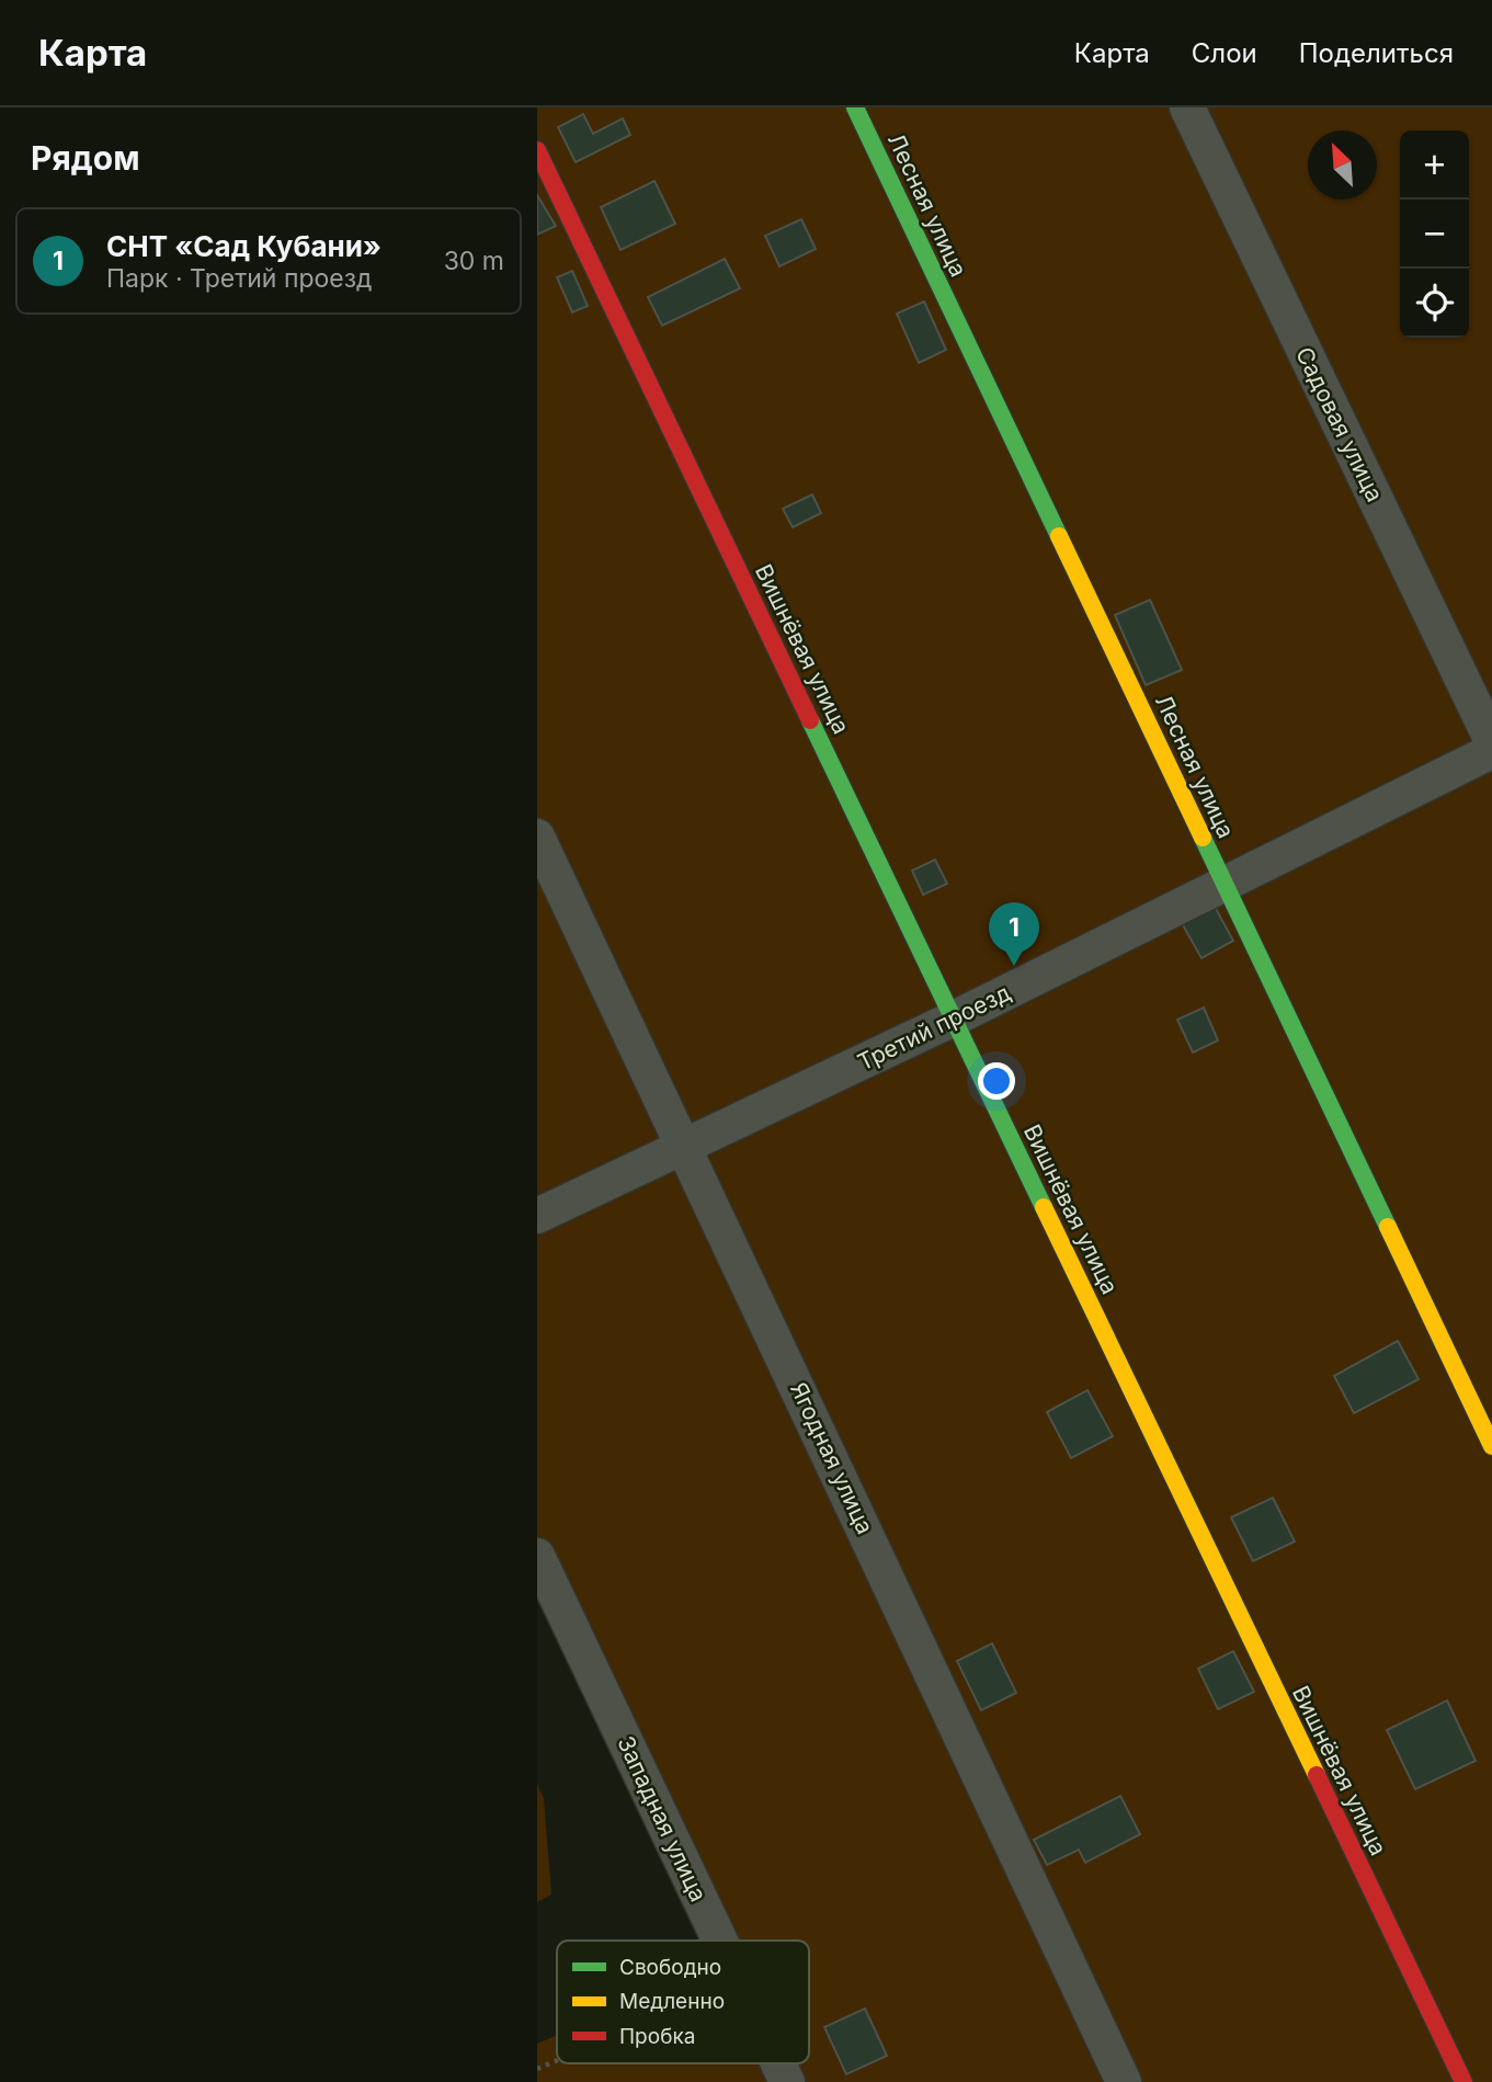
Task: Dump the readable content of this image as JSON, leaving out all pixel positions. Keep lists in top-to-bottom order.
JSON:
{
  "streets": {
    "street": [
      "Лесная улица",
      "Садовая улица",
      "Вишнёвая улица",
      "Третий проезд",
      "Ягодная улица",
      "Западная улица"
    ]
  },
  "crossings": [
    ["Лесная улица", "Третий проезд"],
    ["Вишнёвая улица", "Третий проезд"],
    ["Третий проезд", "Ягодная улица"]
  ],
  "legend": ["Свободно", "Медленно", "Пробка"],
  "north": "top left",
  "page": {
    "header": "Карта",
    "nav": ["Карта", "Слои", "Поделиться"],
    "heading": "Рядом",
    "map_buttons": ["+", "−"],
    "list": [
      {
        "mark": "1",
        "name": "СНТ «Сад Кубани»",
        "note": "Парк · Третий проезд",
        "value": "30 m"
      }
    ],
    "pins": "1"
  }
}
